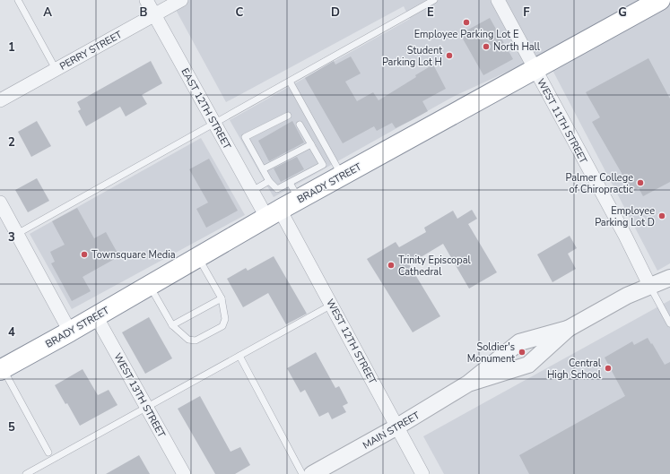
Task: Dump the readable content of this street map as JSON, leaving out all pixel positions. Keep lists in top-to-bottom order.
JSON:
{
  "streets": {
    "highway": ["BRADY STREET"],
    "street": [
      "PERRY STREET",
      "EAST 12TH STREET",
      "WEST 11TH STREET",
      "WEST 12TH STREET",
      "WEST 13TH STREET",
      "MAIN STREET"
    ]
  },
  "crossings": [
    ["PERRY STREET", "EAST 12TH STREET"],
    ["EAST 12TH STREET", "BRADY STREET"],
    ["EAST 12TH STREET", "WEST 12TH STREET"],
    ["WEST 11TH STREET", "BRADY STREET"],
    ["WEST 11TH STREET", "MAIN STREET"],
    ["BRADY STREET", "WEST 12TH STREET"],
    ["BRADY STREET", "WEST 13TH STREET"],
    ["WEST 12TH STREET", "MAIN STREET"]
  ],
  "places": [
    "Employee Parking Lot E",
    "North Hall",
    "Student Parking Lot H",
    "Palmer College of Chiropractic",
    "Employee Parking Lot D",
    "Townsquare Media",
    "Trinity Episcopal Cathedral",
    "Soldier's Monument",
    "Central High School"
  ],
  "grid": {
    "columns": [
      "A",
      "B",
      "C",
      "D",
      "E",
      "F",
      "G"
    ],
    "rows": [
      "1",
      "2",
      "3",
      "4",
      "5"
    ]
  }
}
